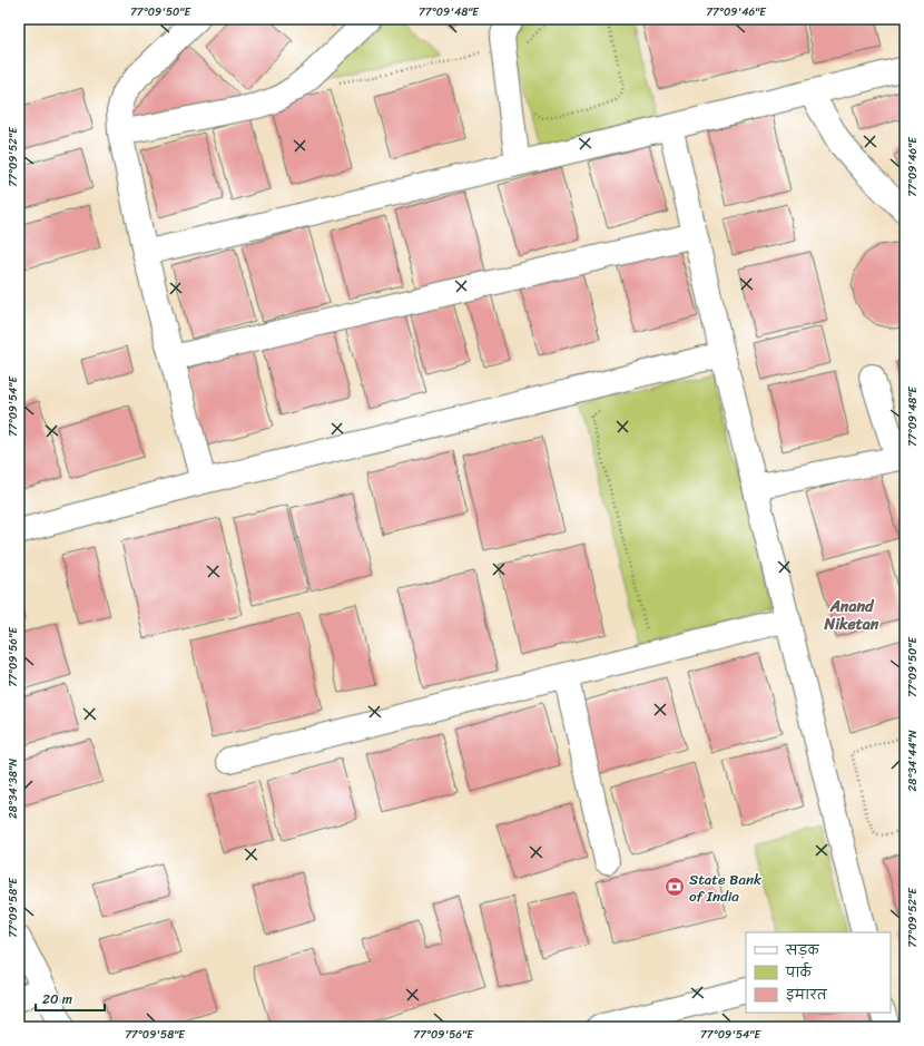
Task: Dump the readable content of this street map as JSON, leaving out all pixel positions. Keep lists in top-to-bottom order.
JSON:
{
  "districts": ["Anand Niketan"],
  "places": {
    "bank": ["State Bank of India"]
  },
  "legend": ["सड़क", "पार्क", "इमारत"],
  "scale_bar": "20 m",
  "coordinates": [
    "77°09'50\"E",
    "77°09'48\"E",
    "77°09'46\"E",
    "77°09'52\"E",
    "77°09'54\"E",
    "77°09'56\"E",
    "28°34'44\"N",
    "28°34'38\"N",
    "77°09'58\"E"
  ]
}
